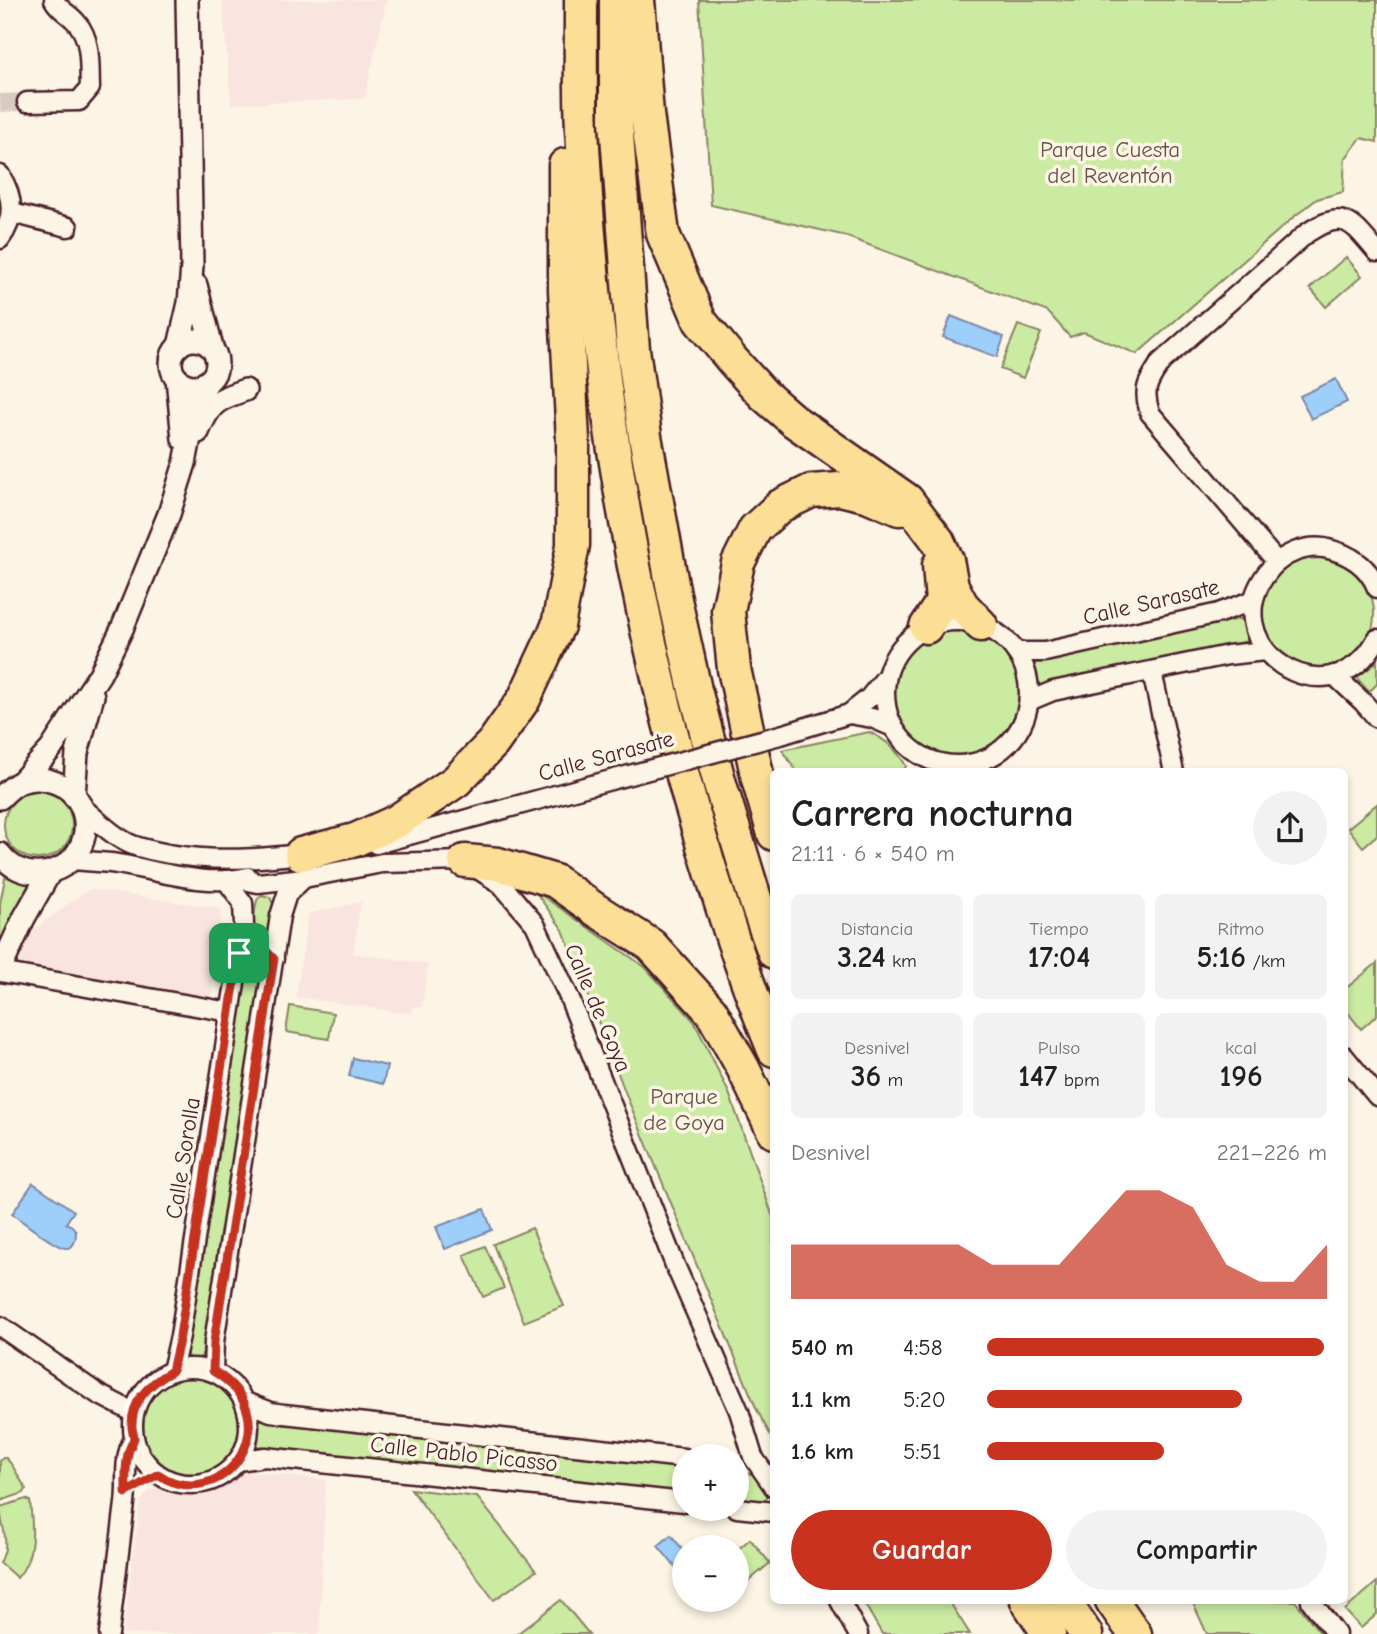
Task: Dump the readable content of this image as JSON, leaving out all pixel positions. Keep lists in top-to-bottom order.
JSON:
{
  "streets": {
    "street": [
      "Calle Sarasate",
      "Calle de Goya",
      "Calle Sorolla",
      "Calle Pablo Picasso"
    ]
  },
  "crossings": [
    ["Calle Sarasate", "Calle Sorolla"],
    ["Calle Sorolla", "Calle Pablo Picasso"]
  ],
  "parks": ["Parque Cuesta del Reventón", "Parque de Goya"],
  "page": {
    "heading": ["Carrera nocturna", "21:11 · 6 × 540 m"],
    "stats": [
      ["Distancia", "3.24 km"],
      ["Tiempo", "17:04"],
      ["Ritmo", "5:16 /km"],
      ["Desnivel", "36 m"],
      ["Pulso", "147 bpm"],
      ["kcal", "196"]
    ],
    "chart": ["Desnivel", "221–226 m"],
    "list": [
      {
        "name": "540 m",
        "note": "4:58"
      },
      {
        "name": "1.1 km",
        "note": "5:20"
      },
      {
        "name": "1.6 km",
        "note": "5:51"
      }
    ],
    "map_buttons": ["+", "−"],
    "buttons": ["Guardar", "Compartir"]
  }
}
